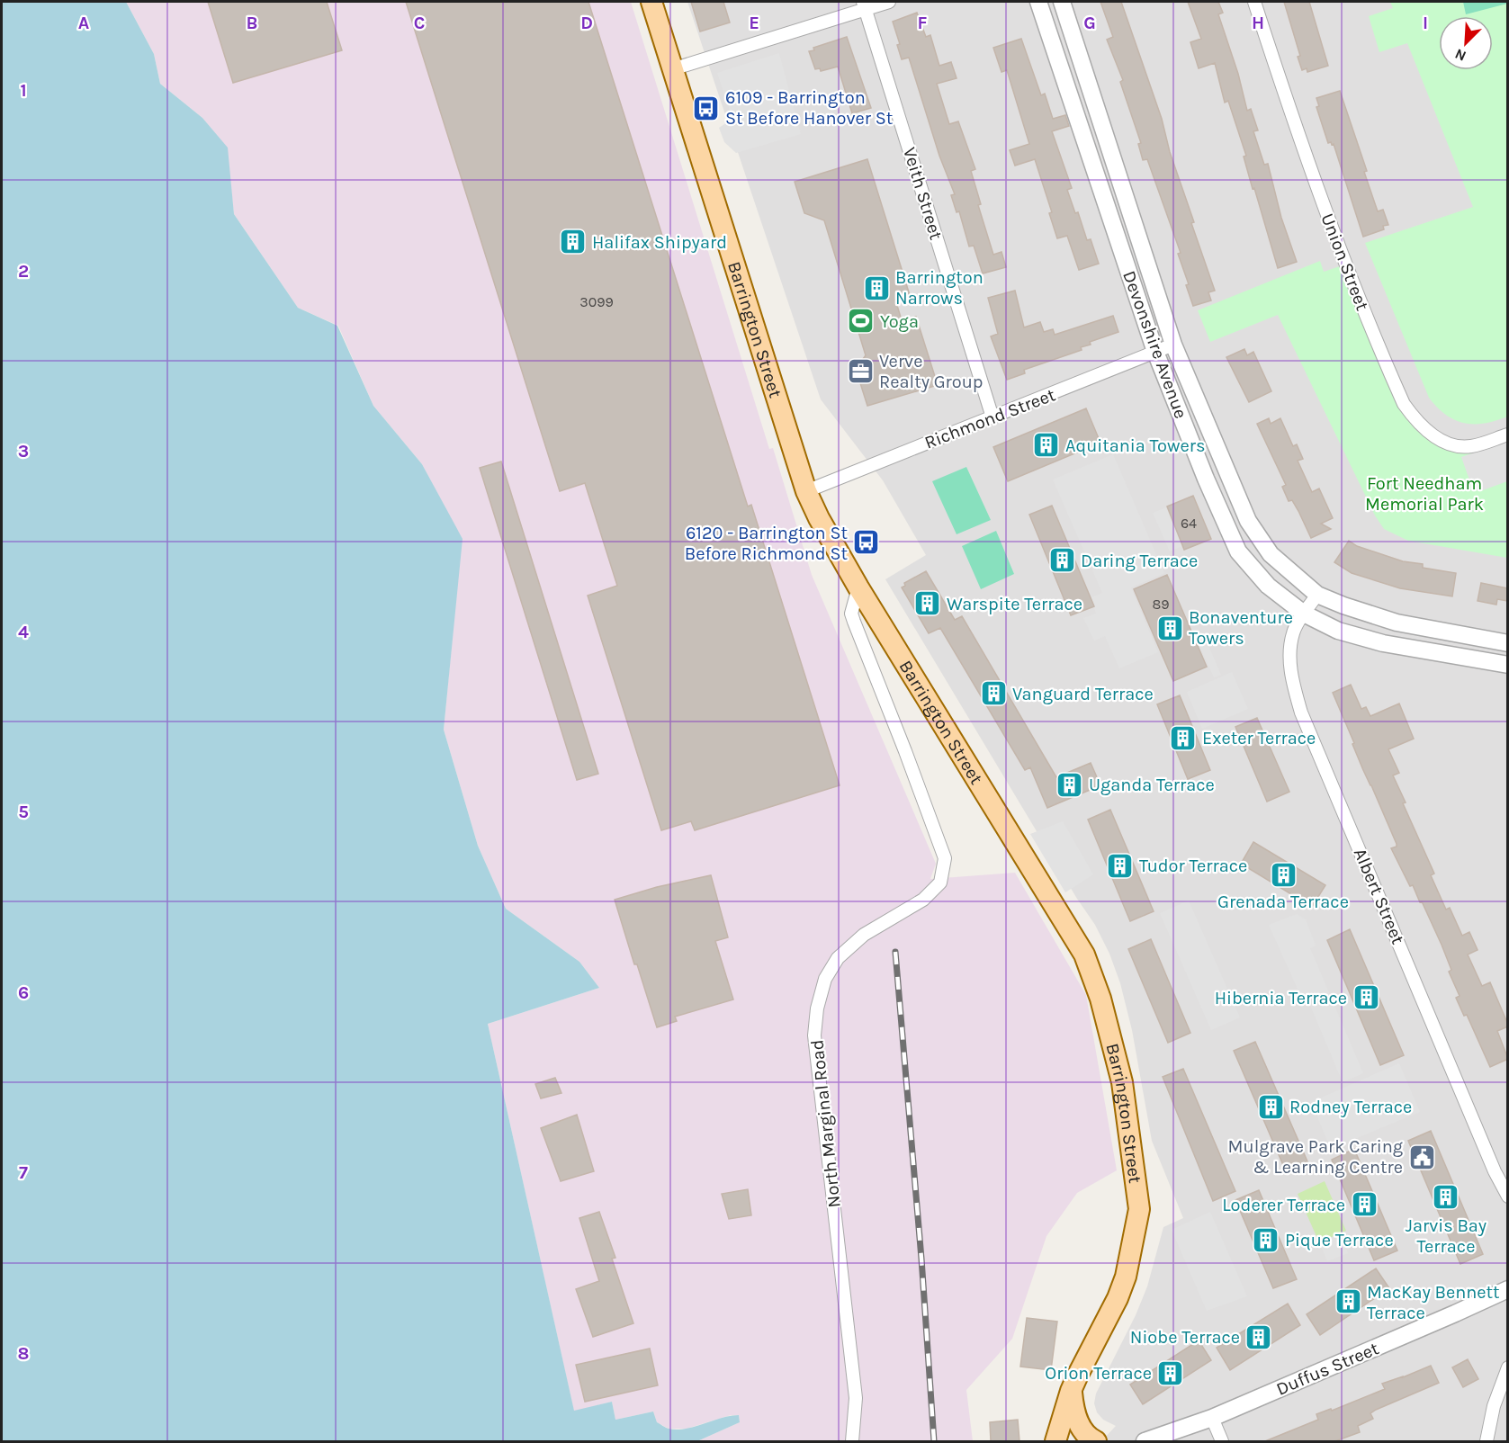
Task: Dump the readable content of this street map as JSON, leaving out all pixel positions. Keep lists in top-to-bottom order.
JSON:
{
  "streets": {
    "main road": ["Barrington Street"],
    "street": [
      "Veith Street",
      "Union Street",
      "Devonshire Avenue",
      "Richmond Street",
      "Albert Street",
      "North Marginal Road",
      "Duffus Street"
    ]
  },
  "crossings": [
    ["Veith Street", "Richmond Street"],
    ["Barrington Street", "Richmond Street"],
    ["Barrington Street", "North Marginal Road"],
    ["Devonshire Avenue", "Richmond Street"],
    ["Devonshire Avenue", "Albert Street"]
  ],
  "parks": ["Fort Needham Memorial Park"],
  "places": {
    "bus stop": ["6109 - Barrington St Before Hanover St", "6120 - Barrington St Before Richmond St"],
    "building": [
      "Halifax Shipyard",
      "Barrington Narrows",
      "Aquitania Towers",
      "Daring Terrace",
      "Warspite Terrace",
      "Bonaventure Towers",
      "Vanguard Terrace",
      "Exeter Terrace",
      "Uganda Terrace",
      "Tudor Terrace",
      "Grenada Terrace",
      "Hibernia Terrace",
      "Rodney Terrace",
      "Jarvis Bay Terrace",
      "Loderer Terrace",
      "Pique Terrace",
      "MacKay Bennett Terrace",
      "Niobe Terrace",
      "Orion Terrace"
    ],
    "sports": ["Yoga"],
    "office": ["Verve Realty Group"],
    "public building": ["Mulgrave Park Caring & Learning Centre"]
  },
  "house_numbers": ["3099", "64", "89"],
  "north": "bottom left",
  "grid": {
    "columns": [
      "A",
      "B",
      "C",
      "D",
      "E",
      "F",
      "G",
      "H",
      "I"
    ],
    "rows": [
      "1",
      "2",
      "3",
      "4",
      "5",
      "6",
      "7",
      "8"
    ]
  }
}
